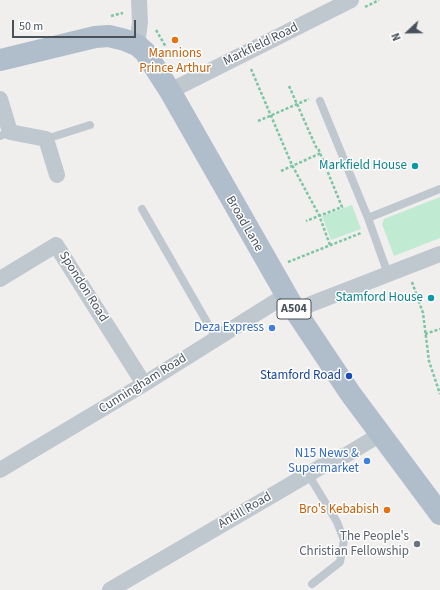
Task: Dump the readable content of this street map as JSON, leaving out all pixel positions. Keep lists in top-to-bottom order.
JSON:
{
  "streets": {
    "main road": ["Broad Lane", "A504"],
    "street": [
      "Markfield Road",
      "Spondon Road",
      "Cunningham Road",
      "Antill Road"
    ]
  },
  "crossings": [
    ["Markfield Road", "Broad Lane"],
    ["Broad Lane", "Cunningham Road"],
    ["Broad Lane", "Antill Road"],
    ["Spondon Road", "Cunningham Road"]
  ],
  "places": [
    "Mannions Prince Arthur",
    "Markfield House",
    "Stamford House",
    "Deza Express",
    "Stamford Road",
    "N15 News & Supermarket",
    "Bro's Kebabish",
    "The People's Christian Fellowship"
  ],
  "scale_bar": "50 m",
  "north": "left"
}
